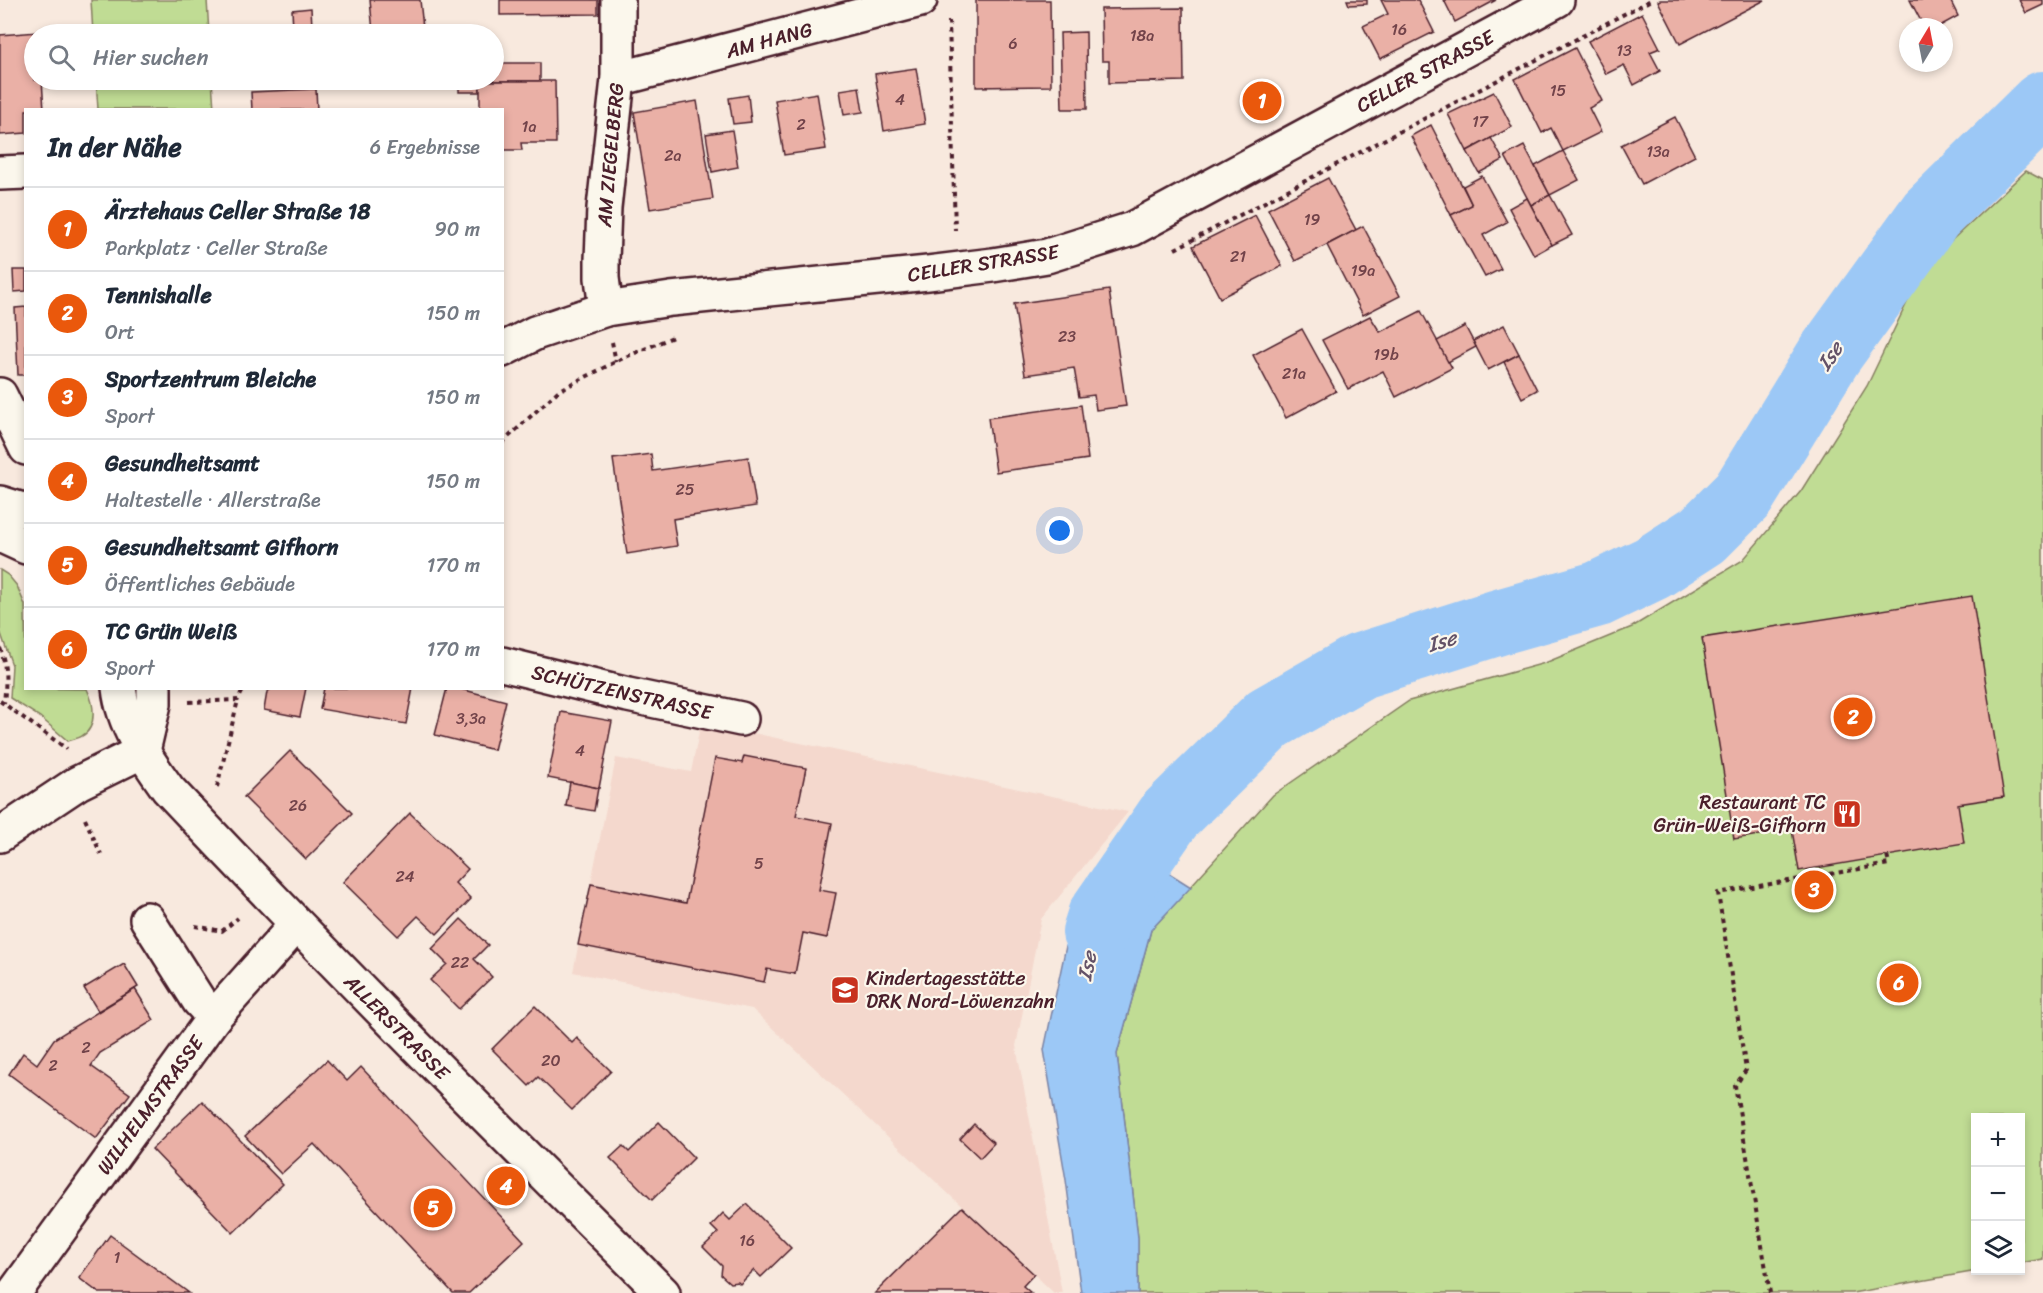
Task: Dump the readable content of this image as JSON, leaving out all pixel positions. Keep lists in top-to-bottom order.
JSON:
{
  "streets": {
    "street": [
      "AM HANG",
      "CELLER STRASSE",
      "AM ZIEGELBERG",
      "SCHÜTZENSTRASSE",
      "ALLERSTRASSE",
      "WILHELMSTRASSE"
    ]
  },
  "crossings": [
    ["AM HANG", "AM ZIEGELBERG"],
    ["CELLER STRASSE", "AM ZIEGELBERG"],
    ["ALLERSTRASSE", "WILHELMSTRASSE"]
  ],
  "water": ["Ise"],
  "places": {
    "restaurant": ["Restaurant TC Grün-Weiß-Gifhorn"],
    "school or university": ["Kindertagesstätte DRK Nord-Löwenzahn"]
  },
  "house_numbers": [
    "16",
    "18a",
    "6",
    "13",
    "15",
    "4",
    "17",
    "2",
    "1a",
    "13a",
    "2a",
    "19",
    "21",
    "19a",
    "23",
    "19b",
    "21a",
    "25",
    "3,3a",
    "4",
    "26",
    "5",
    "24",
    "22",
    "2",
    "20",
    "2",
    "16",
    "1"
  ],
  "north": "top",
  "page": {
    "search": "Hier suchen",
    "pins": [
      "1",
      "2",
      "3",
      "6",
      "4",
      "5"
    ],
    "heading": ["In der Nähe", "6 Ergebnisse"],
    "list": [
      {
        "mark": "1",
        "name": "Ärztehaus Celler Straße 18",
        "note": "Parkplatz · Celler Straße",
        "value": "90 m"
      },
      {
        "mark": "2",
        "name": "Tennishalle",
        "note": "Ort",
        "value": "150 m"
      },
      {
        "mark": "3",
        "name": "Sportzentrum Bleiche",
        "note": "Sport",
        "value": "150 m"
      },
      {
        "mark": "4",
        "name": "Gesundheitsamt",
        "note": "Haltestelle · Allerstraße",
        "value": "150 m"
      },
      {
        "mark": "5",
        "name": "Gesundheitsamt Gifhorn",
        "note": "Öffentliches Gebäude",
        "value": "170 m"
      },
      {
        "mark": "6",
        "name": "TC Grün Weiß",
        "note": "Sport",
        "value": "170 m"
      }
    ],
    "map_buttons": ["+", "−"]
  }
}
